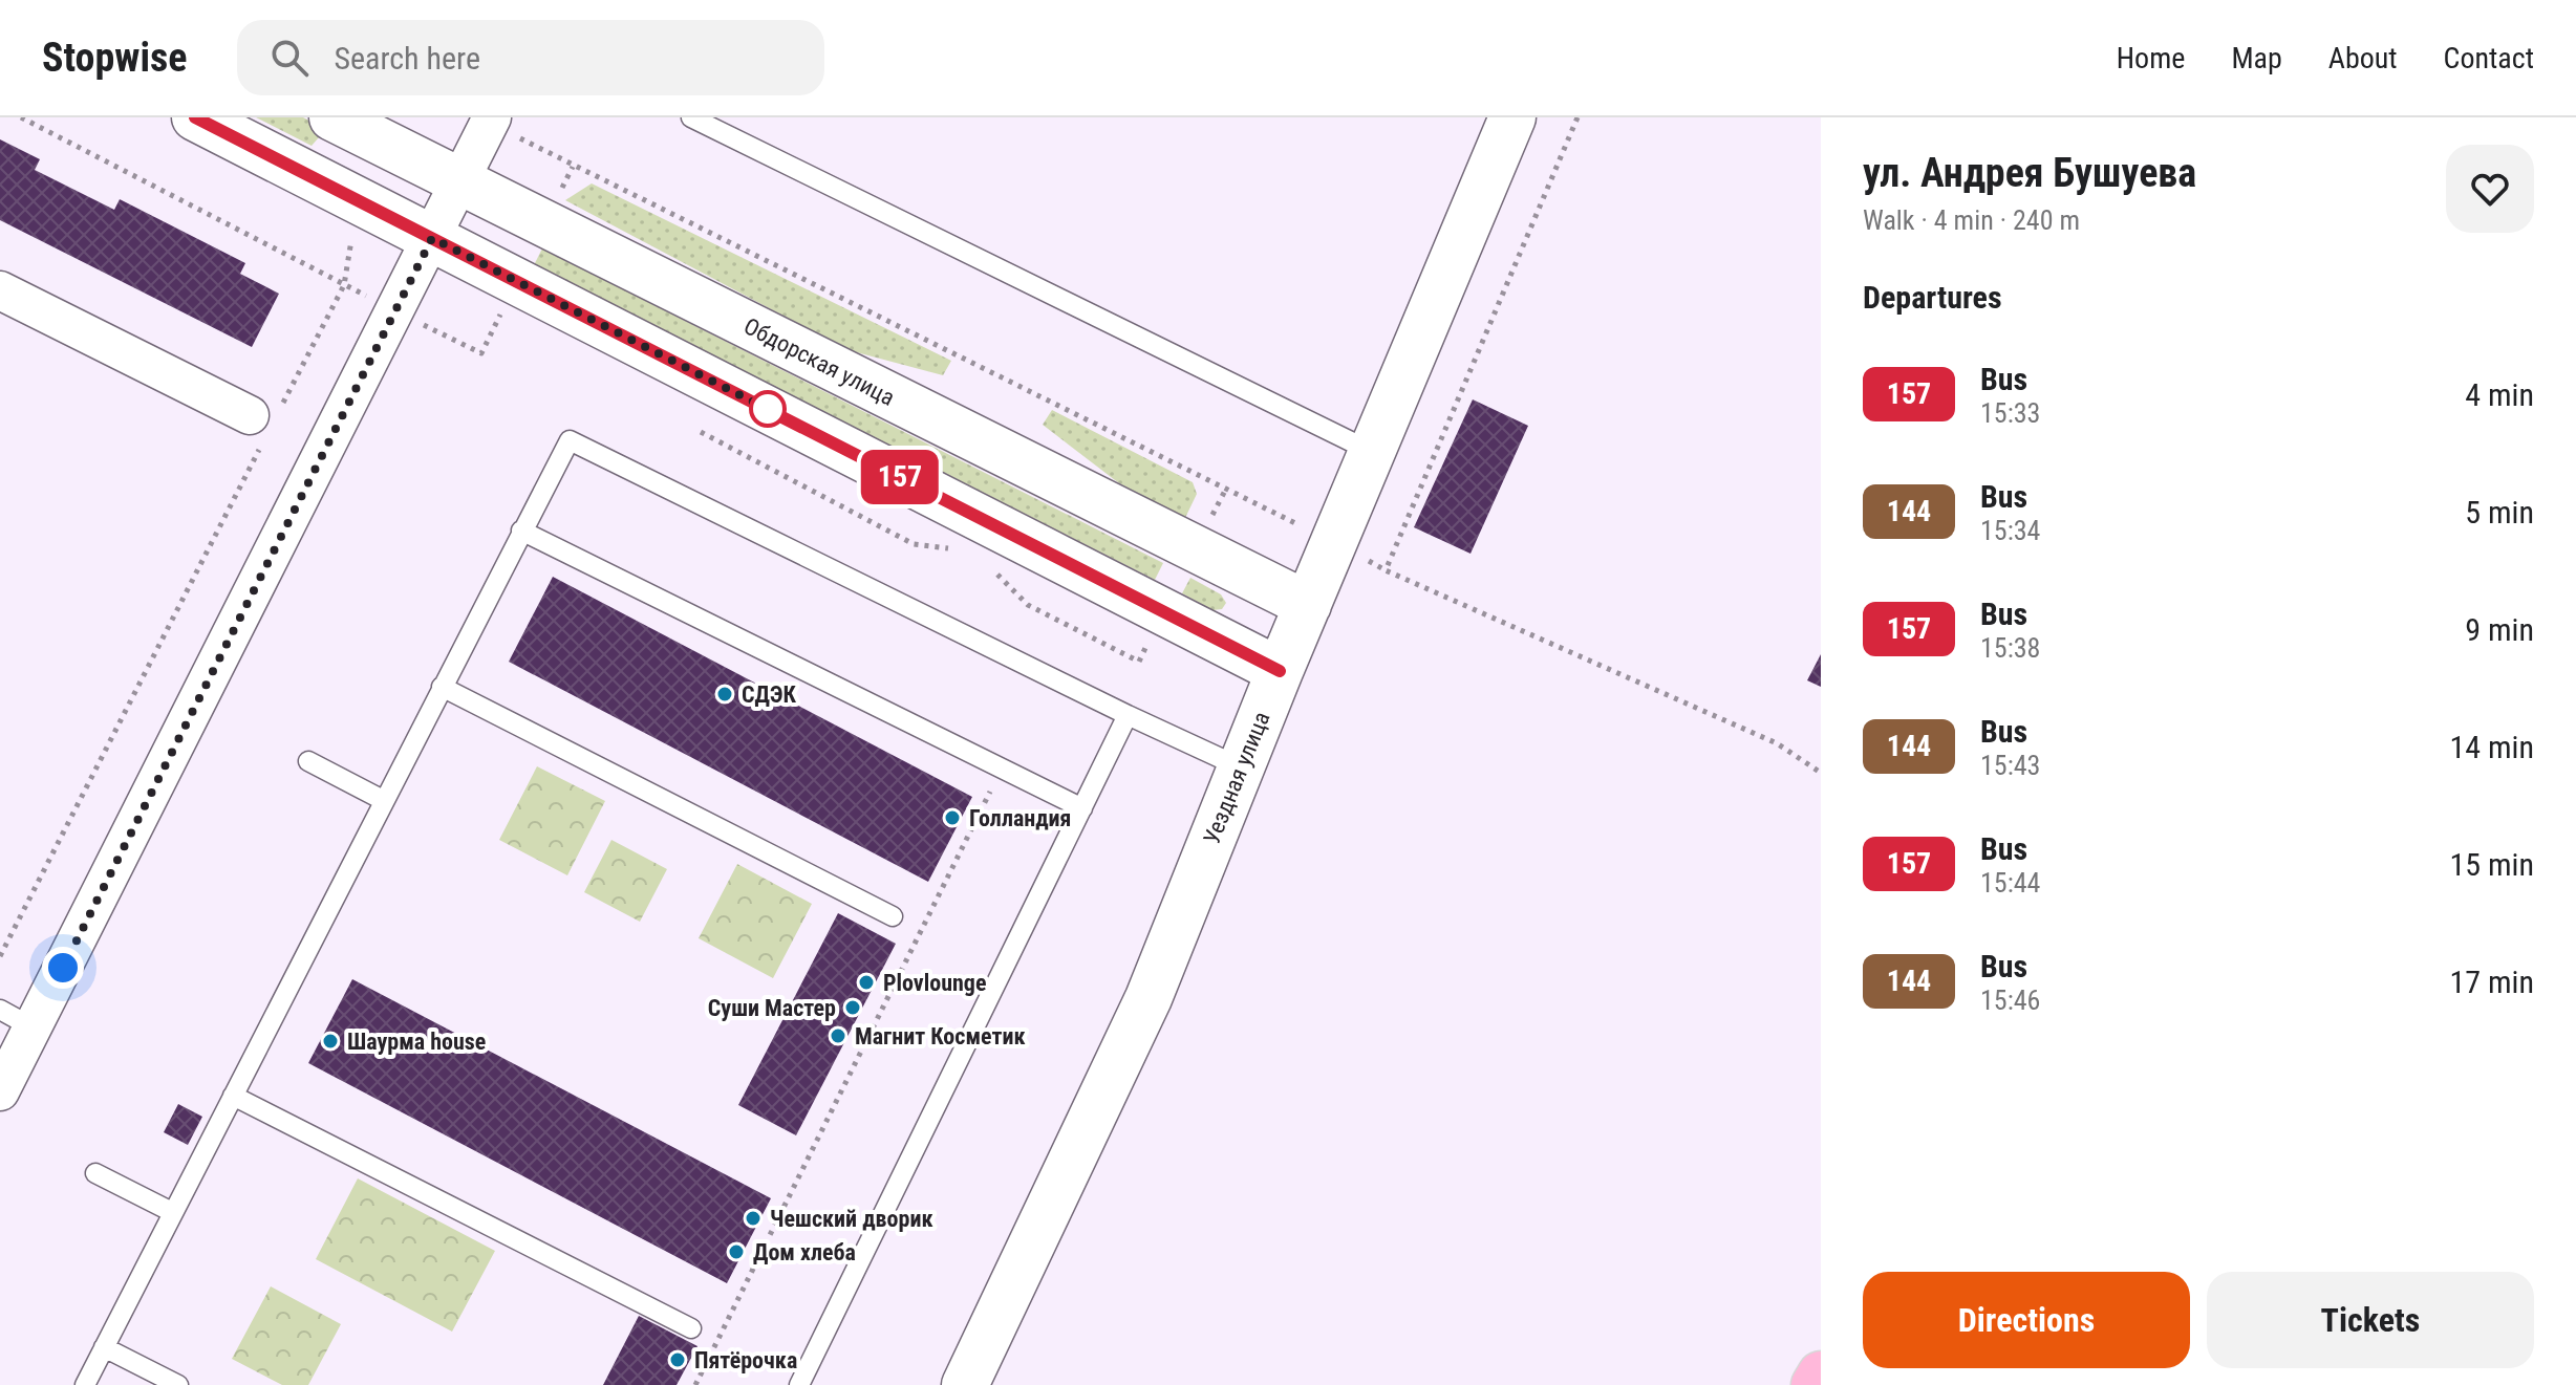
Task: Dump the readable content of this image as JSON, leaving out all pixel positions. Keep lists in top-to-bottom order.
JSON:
{
  "streets": {
    "street": ["Обдорская улица", "Уездная улица"]
  },
  "crossings": [
    ["Обдорская улица", "Уездная улица"]
  ],
  "places": [
    "СДЭК",
    "Голландия",
    "Plovlounge",
    "Суши Мастер",
    "Магнит Косметик",
    "Шаурма house",
    "Чешский дворик",
    "Дом хлеба",
    "Пятёрочка"
  ],
  "lines": ["bus line 157"],
  "page": {
    "header": "Stopwise",
    "search": "Search here",
    "nav": [
      "Home",
      "Map",
      "About",
      "Contact"
    ],
    "on_map": "157",
    "heading": [
      ["ул. Андрея Бушуева", "Walk · 4 min · 240 m"],
      "Departures"
    ],
    "list": [
      {
        "mark": "157",
        "name": "Bus",
        "note": "15:33",
        "value": "4 min"
      },
      {
        "mark": "144",
        "name": "Bus",
        "note": "15:34",
        "value": "5 min"
      },
      {
        "mark": "157",
        "name": "Bus",
        "note": "15:38",
        "value": "9 min"
      },
      {
        "mark": "144",
        "name": "Bus",
        "note": "15:43",
        "value": "14 min"
      },
      {
        "mark": "157",
        "name": "Bus",
        "note": "15:44",
        "value": "15 min"
      },
      {
        "mark": "144",
        "name": "Bus",
        "note": "15:46",
        "value": "17 min"
      }
    ],
    "buttons": ["Directions", "Tickets"]
  }
}
